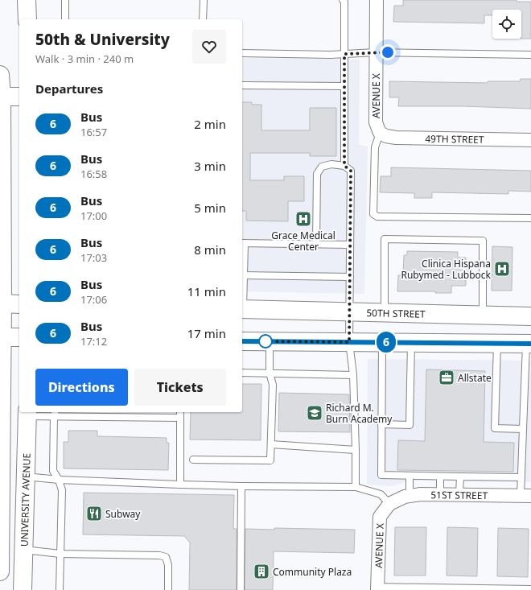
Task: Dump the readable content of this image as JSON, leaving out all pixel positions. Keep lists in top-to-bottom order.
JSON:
{
  "streets": {
    "main road": ["50TH STREET", "UNIVERSITY AVENUE"],
    "street": ["AVENUE X", "49TH STREET", "51ST STREET"]
  },
  "crossings": [
    ["AVENUE X", "49TH STREET"],
    ["AVENUE X", "51ST STREET"]
  ],
  "places": {
    "hospital": ["Grace Medical Center", "Clinica Hispana Rubymed - Lubbock"],
    "office": ["Allstate"],
    "school or university": ["Richard M. Burn Academy"],
    "restaurant": ["Subway"],
    "building": ["Community Plaza"]
  },
  "lines": ["bus line 6"],
  "page": {
    "on_map": "6",
    "heading": [
      ["50th & University", "Walk · 3 min · 240 m"],
      "Departures"
    ],
    "list": [
      {
        "mark": "6",
        "name": "Bus",
        "note": "16:57",
        "value": "2 min"
      },
      {
        "mark": "6",
        "name": "Bus",
        "note": "16:58",
        "value": "3 min"
      },
      {
        "mark": "6",
        "name": "Bus",
        "note": "17:00",
        "value": "5 min"
      },
      {
        "mark": "6",
        "name": "Bus",
        "note": "17:03",
        "value": "8 min"
      },
      {
        "mark": "6",
        "name": "Bus",
        "note": "17:06",
        "value": "11 min"
      },
      {
        "mark": "6",
        "name": "Bus",
        "note": "17:12",
        "value": "17 min"
      }
    ],
    "buttons": ["Directions", "Tickets"]
  }
}
